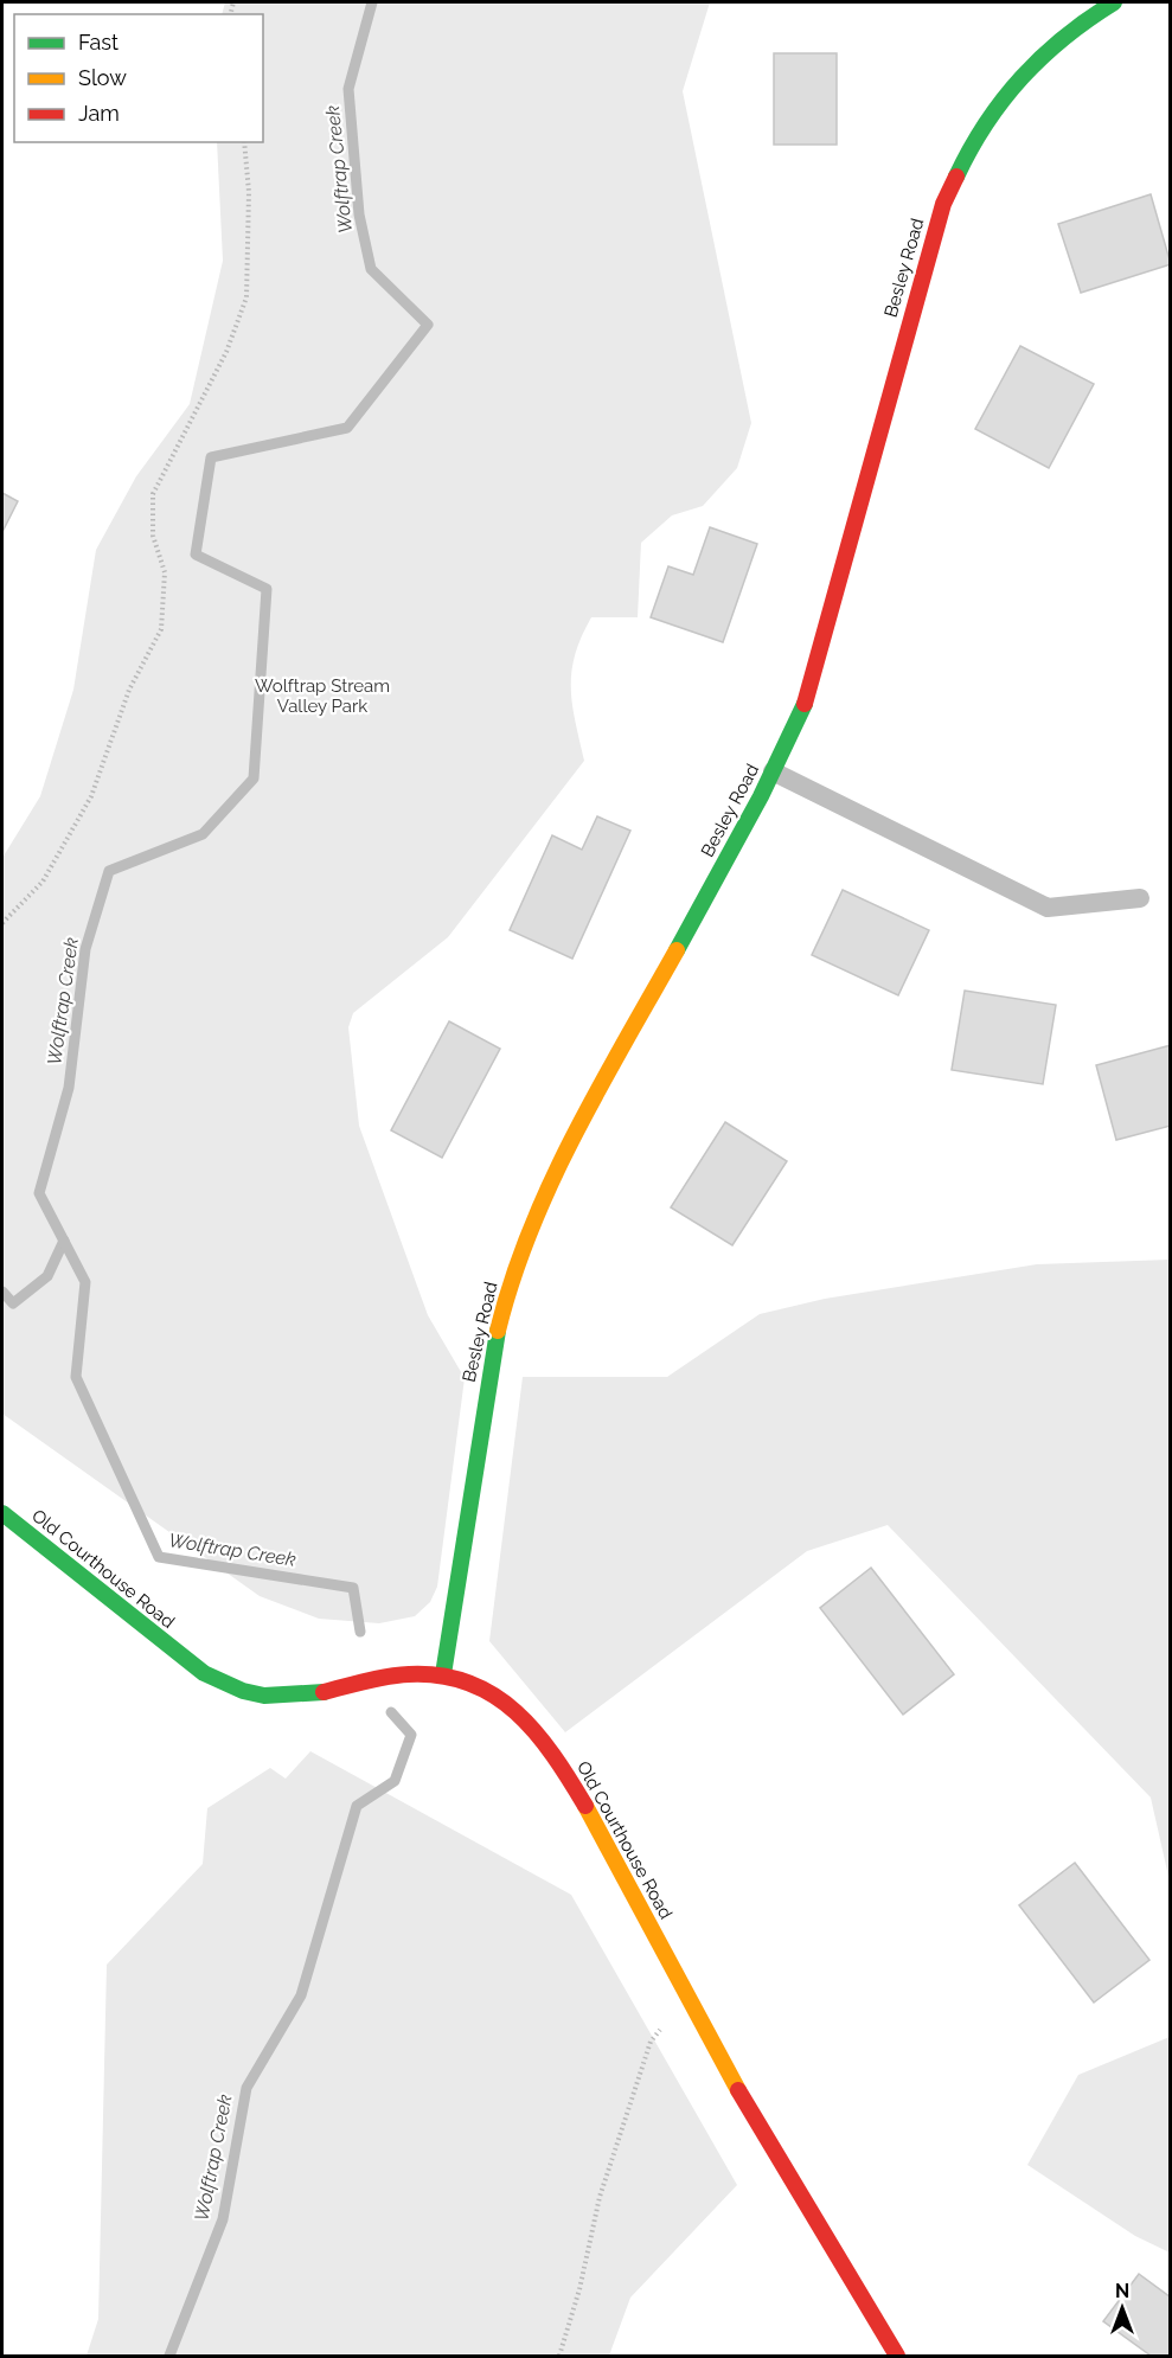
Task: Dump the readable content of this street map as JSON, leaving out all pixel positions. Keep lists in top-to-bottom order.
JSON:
{
  "streets": {
    "street": ["Besley Road", "Old Courthouse Road"]
  },
  "crossings": [
    ["Besley Road", "Old Courthouse Road"]
  ],
  "water": ["Wolftrap Creek"],
  "parks": ["Wolftrap Stream Valley Park"],
  "legend": ["Fast", "Slow", "Jam"],
  "north": "top"
}
